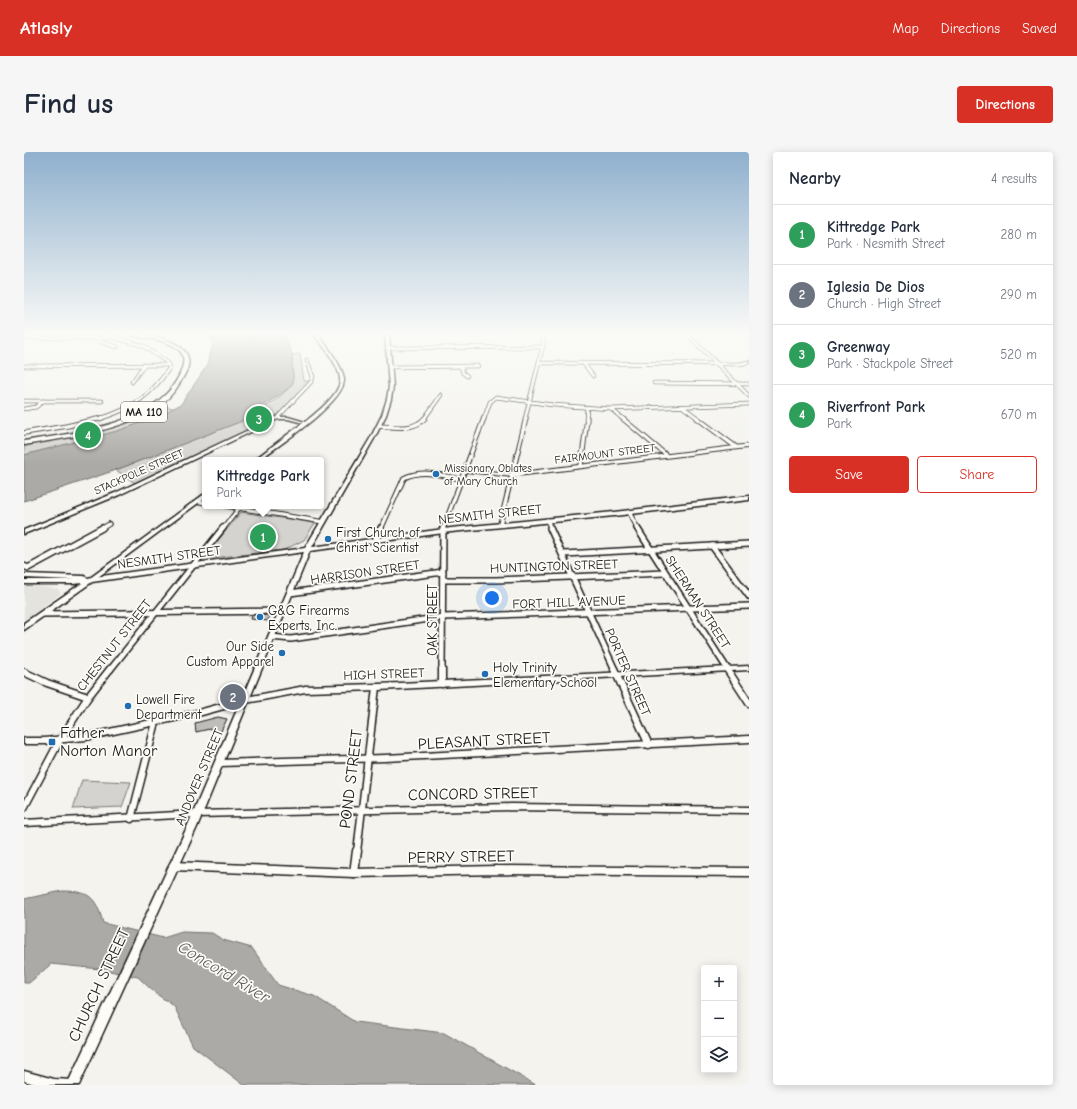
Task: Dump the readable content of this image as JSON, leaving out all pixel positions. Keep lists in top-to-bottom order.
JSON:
{
  "streets": {
    "main road": [
      "MA 110",
      "NESMITH STREET",
      "ANDOVER STREET",
      "CHURCH STREET"
    ],
    "street": [
      "FAIRMOUNT STREET",
      "STACKPOLE STREET",
      "HUNTINGTON STREET",
      "HARRISON STREET",
      "FORT HILL AVENUE",
      "SHERMAN STREET",
      "OAK STREET",
      "CHESTNUT STREET",
      "PORTER STREET",
      "HIGH STREET",
      "PLEASANT STREET",
      "POND STREET",
      "CONCORD STREET",
      "PERRY STREET"
    ]
  },
  "crossings": [
    ["NESMITH STREET", "SHERMAN STREET"],
    ["NESMITH STREET", "OAK STREET"],
    ["NESMITH STREET", "CHESTNUT STREET"],
    ["NESMITH STREET", "PORTER STREET"],
    ["NESMITH STREET", "ANDOVER STREET"],
    ["HUNTINGTON STREET", "SHERMAN STREET"],
    ["HUNTINGTON STREET", "OAK STREET"],
    ["HUNTINGTON STREET", "PORTER STREET"],
    ["HARRISON STREET", "OAK STREET"],
    ["HARRISON STREET", "ANDOVER STREET"],
    ["FORT HILL AVENUE", "SHERMAN STREET"],
    ["FORT HILL AVENUE", "OAK STREET"],
    ["FORT HILL AVENUE", "PORTER STREET"],
    ["FORT HILL AVENUE", "ANDOVER STREET"],
    ["SHERMAN STREET", "HIGH STREET"],
    ["OAK STREET", "HIGH STREET"],
    ["CHESTNUT STREET", "HIGH STREET"],
    ["PORTER STREET", "HIGH STREET"],
    ["PORTER STREET", "PLEASANT STREET"],
    ["HIGH STREET", "ANDOVER STREET"],
    ["HIGH STREET", "POND STREET"],
    ["PLEASANT STREET", "ANDOVER STREET"],
    ["PLEASANT STREET", "POND STREET"],
    ["ANDOVER STREET", "CONCORD STREET"],
    ["ANDOVER STREET", "PERRY STREET"],
    ["ANDOVER STREET", "CHURCH STREET"],
    ["POND STREET", "CONCORD STREET"],
    ["POND STREET", "PERRY STREET"]
  ],
  "water": ["Concord River"],
  "places": {
    "other": [
      "Missionary Oblates of Mary Church",
      "First Church of Christ Scientist",
      "G&G Firearms Experts, Inc.",
      "Our Side Custom Apparel",
      "Holy Trinity Elementary School",
      "Lowell Fire Department"
    ],
    "transit": ["Father Norton Manor"]
  },
  "page": {
    "header": "Atlasly",
    "nav": ["Map", "Directions", "Saved"],
    "buttons": [
      "Directions",
      ["Save", "Share"]
    ],
    "title": "Find us",
    "heading": ["Nearby", "4 results"],
    "list": [
      {
        "mark": "1",
        "name": "Kittredge Park",
        "note": "Park · Nesmith Street",
        "value": "280 m"
      },
      {
        "mark": "2",
        "name": "Iglesia De Dios",
        "note": "Church · High Street",
        "value": "290 m"
      },
      {
        "mark": "3",
        "name": "Greenway",
        "note": "Park · Stackpole Street",
        "value": "520 m"
      },
      {
        "mark": "4",
        "name": "Riverfront Park",
        "note": "Park",
        "value": "670 m"
      }
    ],
    "pins": [
      "3",
      "4",
      "1",
      "2"
    ],
    "popup": ["Kittredge Park", "Park"],
    "map_buttons": ["+", "−"]
  }
}
